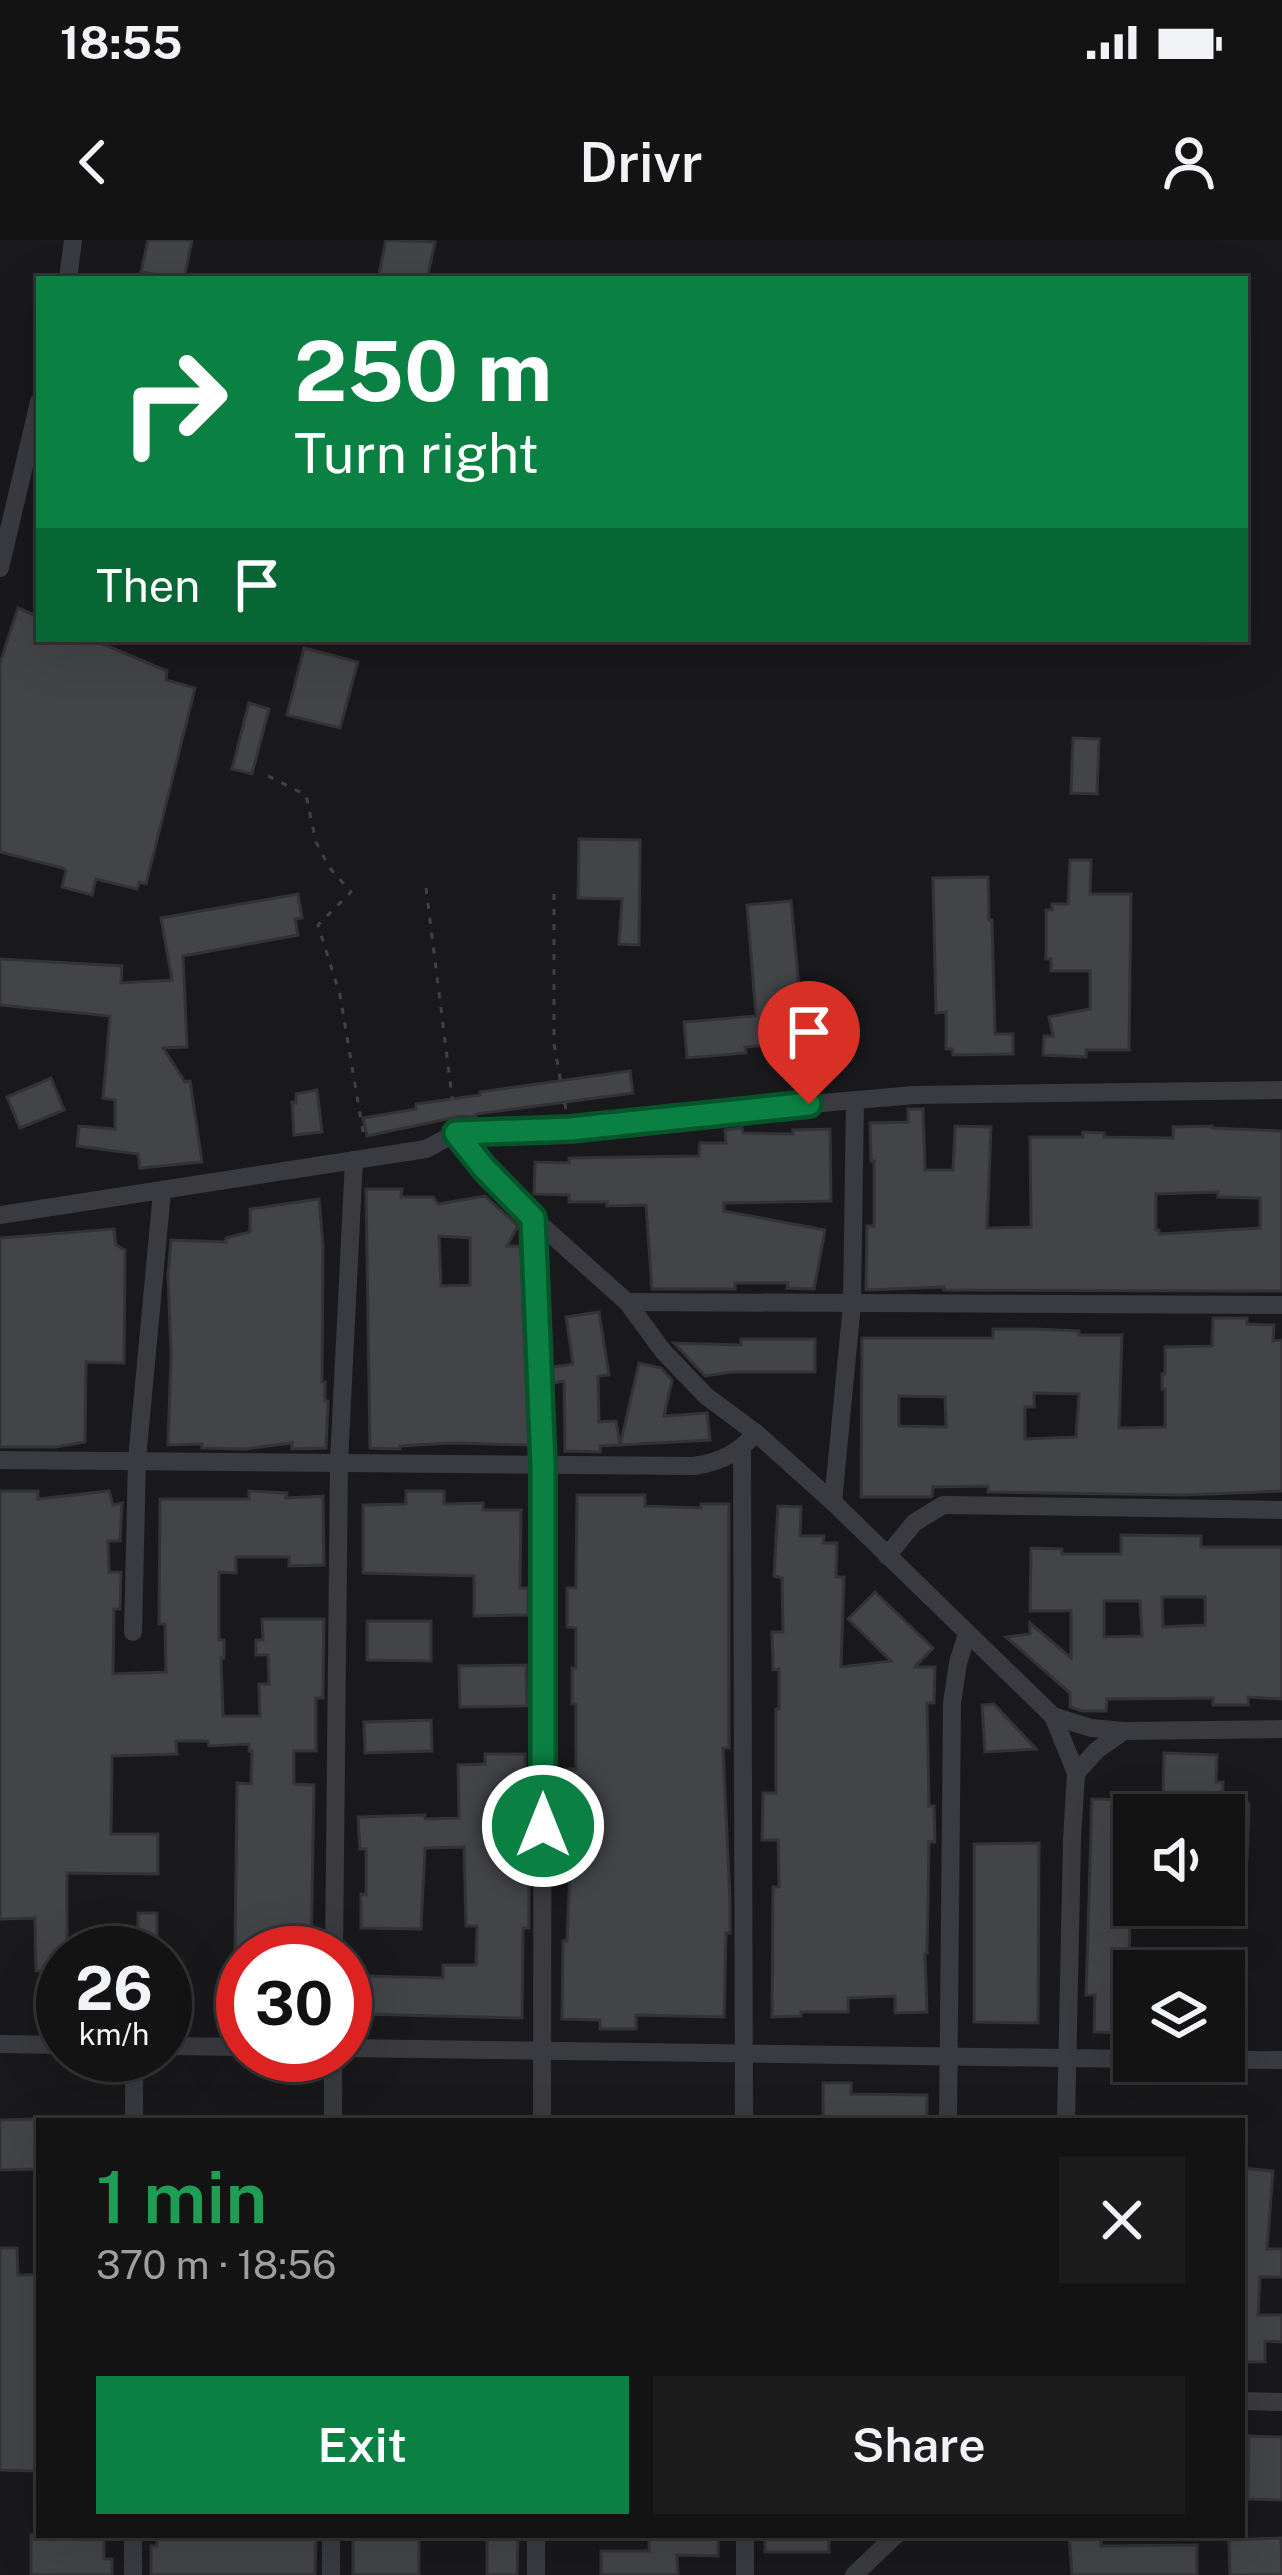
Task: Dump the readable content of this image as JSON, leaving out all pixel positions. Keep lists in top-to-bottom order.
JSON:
{
  "page": {
    "status": "18:55",
    "header": "Drivr",
    "turn": ["250 m", "Turn right"],
    "then": "Then",
    "speed": "26 km/h",
    "limit": "30",
    "heading": ["1 min", "370 m · 18:56"],
    "buttons": ["Exit", "Share"]
  }
}
